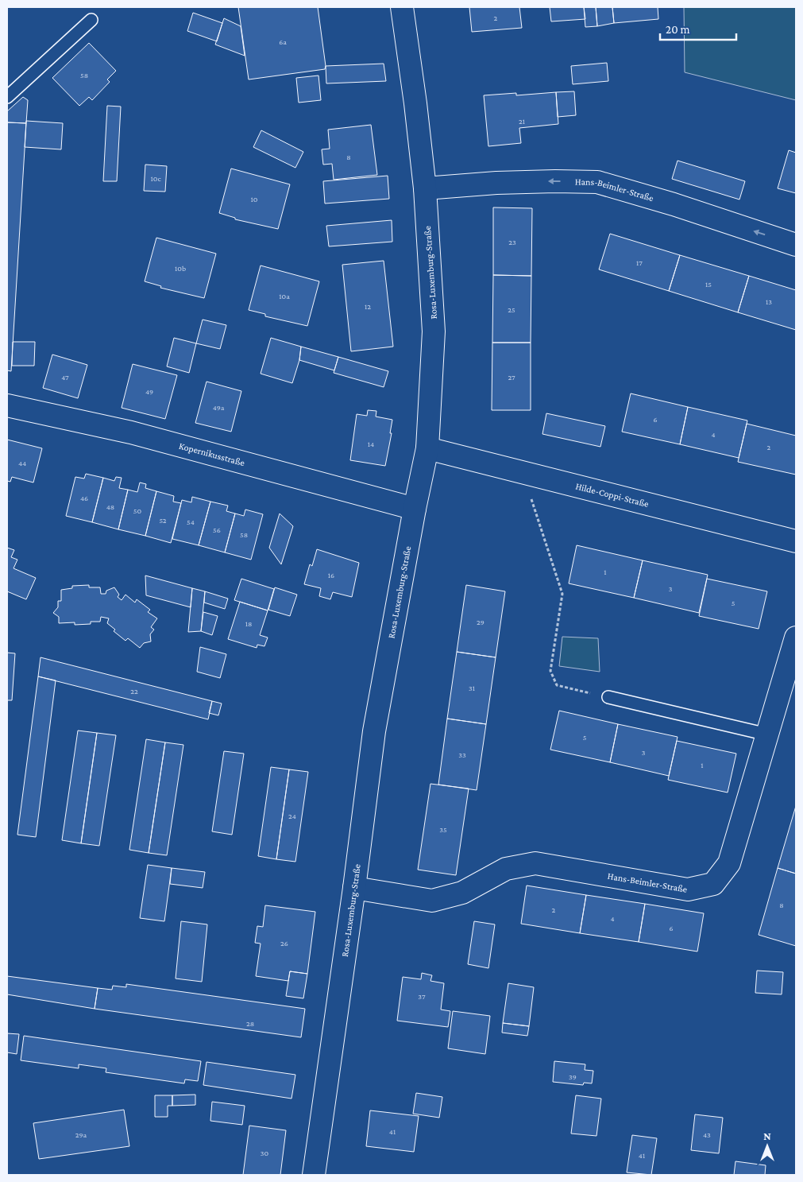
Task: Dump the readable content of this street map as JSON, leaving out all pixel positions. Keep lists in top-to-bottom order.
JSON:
{
  "streets": {
    "street": [
      "Hans-Beimler-Straße",
      "Rosa-Luxemburg-Straße",
      "Kopernikusstraße",
      "Hilde-Coppi-Straße"
    ]
  },
  "crossings": [
    ["Hans-Beimler-Straße", "Rosa-Luxemburg-Straße"],
    ["Rosa-Luxemburg-Straße", "Kopernikusstraße"],
    ["Rosa-Luxemburg-Straße", "Hilde-Coppi-Straße"]
  ],
  "one_way": ["Hans-Beimler-Straße"],
  "house_numbers": [
    "2",
    "6a",
    "58",
    "21",
    "8",
    "10c",
    "10",
    "23",
    "17",
    "10b",
    "15",
    "10a",
    "13",
    "12",
    "25",
    "47",
    "27",
    "49",
    "49a",
    "6",
    "4",
    "14",
    "2",
    "44",
    "46",
    "48",
    "50",
    "52",
    "54",
    "56",
    "58",
    "1",
    "16",
    "3",
    "5",
    "29",
    "18",
    "31",
    "22",
    "5",
    "3",
    "33",
    "1",
    "24",
    "35",
    "8",
    "2",
    "4",
    "6",
    "26",
    "37",
    "28",
    "39",
    "41",
    "29a",
    "43",
    "30",
    "41"
  ],
  "scale_bar": "20 m",
  "north": "top"
}
